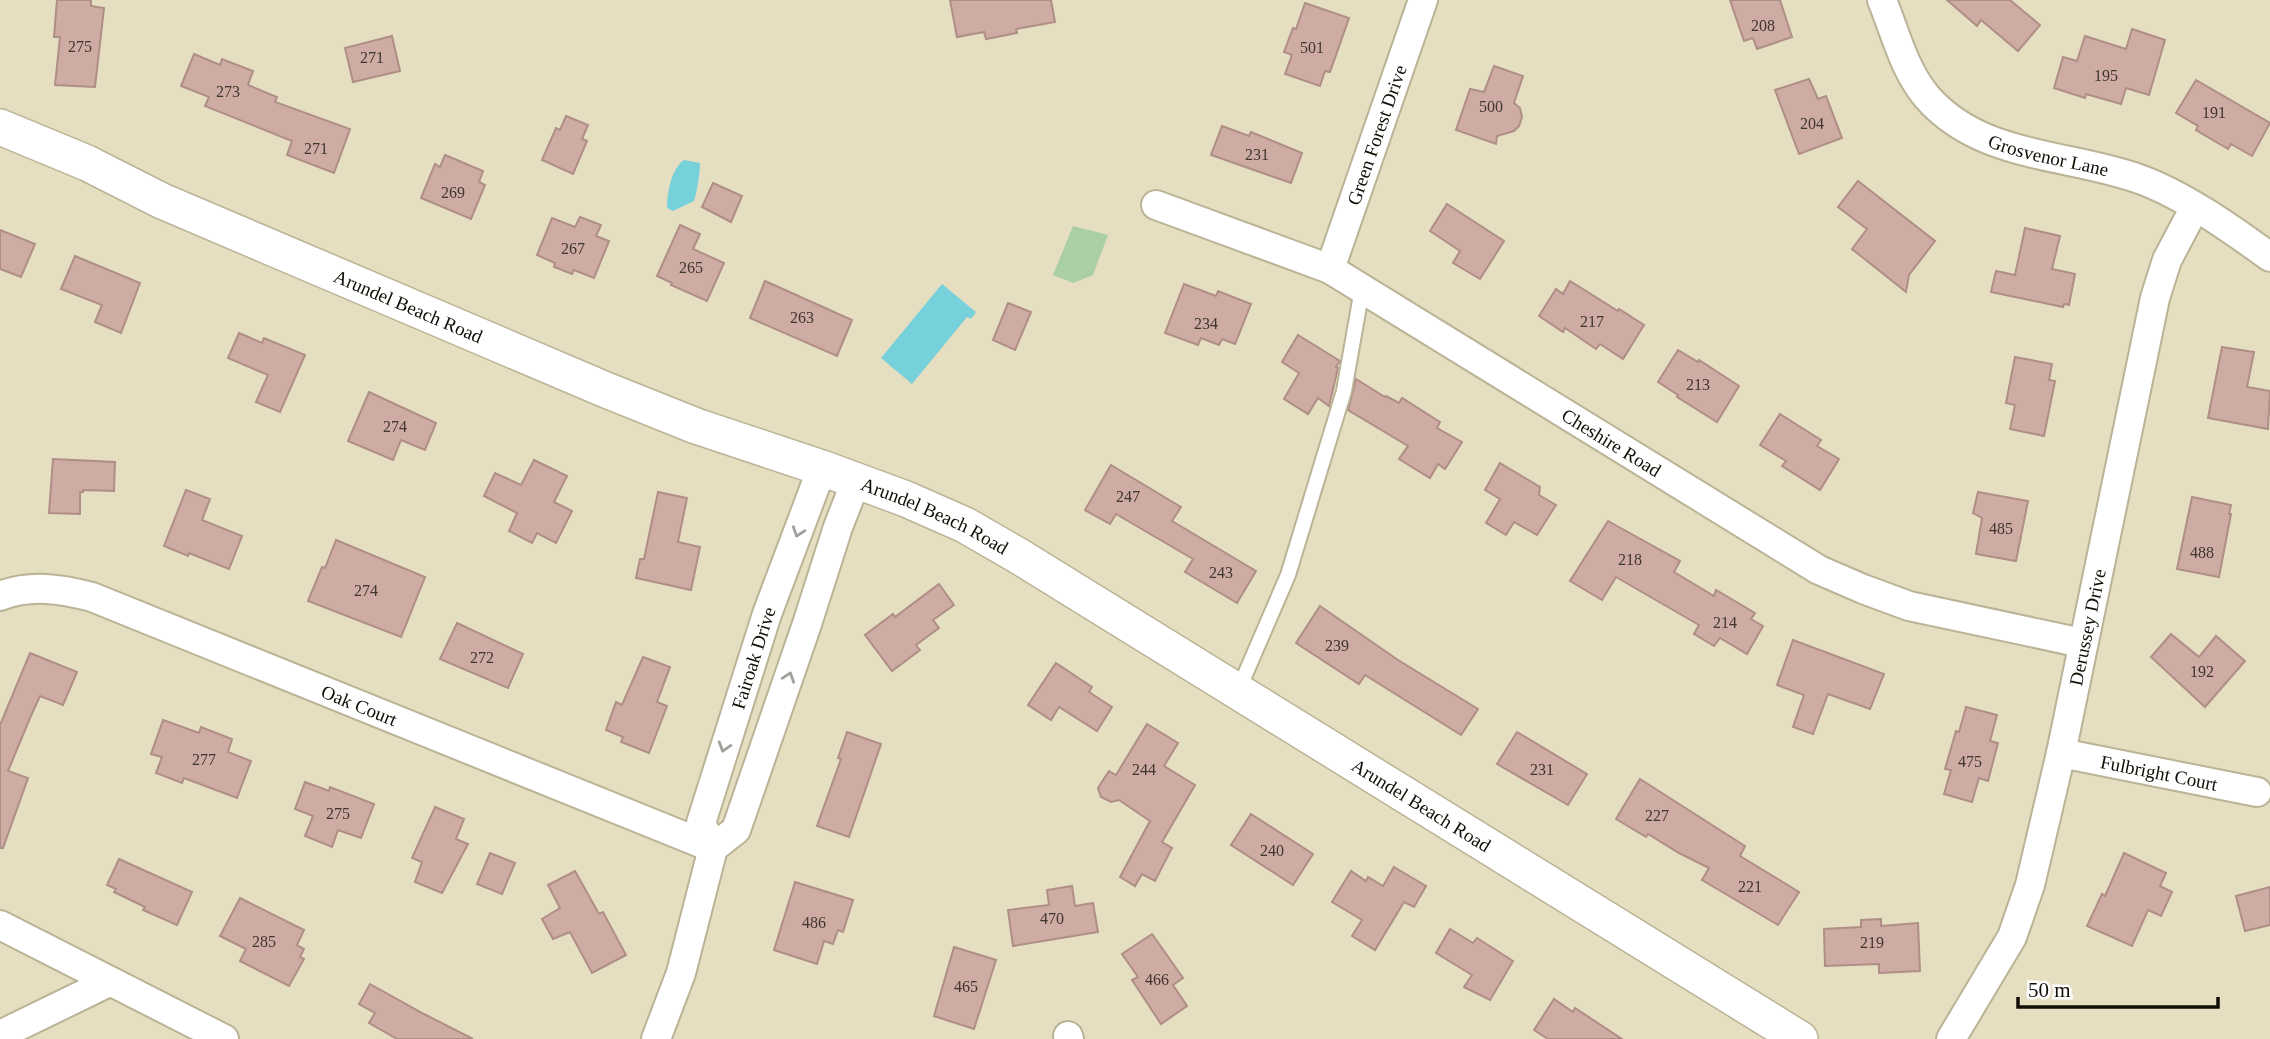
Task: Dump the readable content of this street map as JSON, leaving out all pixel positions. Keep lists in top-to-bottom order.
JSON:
{
  "streets": {
    "street": [
      "Green Forest Drive",
      "Grosvenor Lane",
      "Arundel Beach Road",
      "Cheshire Road",
      "Derussey Drive",
      "Fairoak Drive",
      "Oak Court",
      "Fulbright Court"
    ]
  },
  "crossings": [
    ["Green Forest Drive", "Cheshire Road"],
    ["Grosvenor Lane", "Derussey Drive"],
    ["Arundel Beach Road", "Fairoak Drive"],
    ["Cheshire Road", "Derussey Drive"],
    ["Derussey Drive", "Fulbright Court"],
    ["Fairoak Drive", "Oak Court"]
  ],
  "house_numbers": [
    "208",
    "275",
    "501",
    "271",
    "195",
    "273",
    "500",
    "191",
    "204",
    "271",
    "231",
    "269",
    "267",
    "265",
    "263",
    "217",
    "234",
    "213",
    "274",
    "247",
    "485",
    "488",
    "218",
    "243",
    "274",
    "214",
    "239",
    "272",
    "192",
    "277",
    "475",
    "244",
    "231",
    "275",
    "227",
    "240",
    "221",
    "470",
    "486",
    "285",
    "219",
    "466",
    "465"
  ],
  "scale_bar": "50 m"
}
